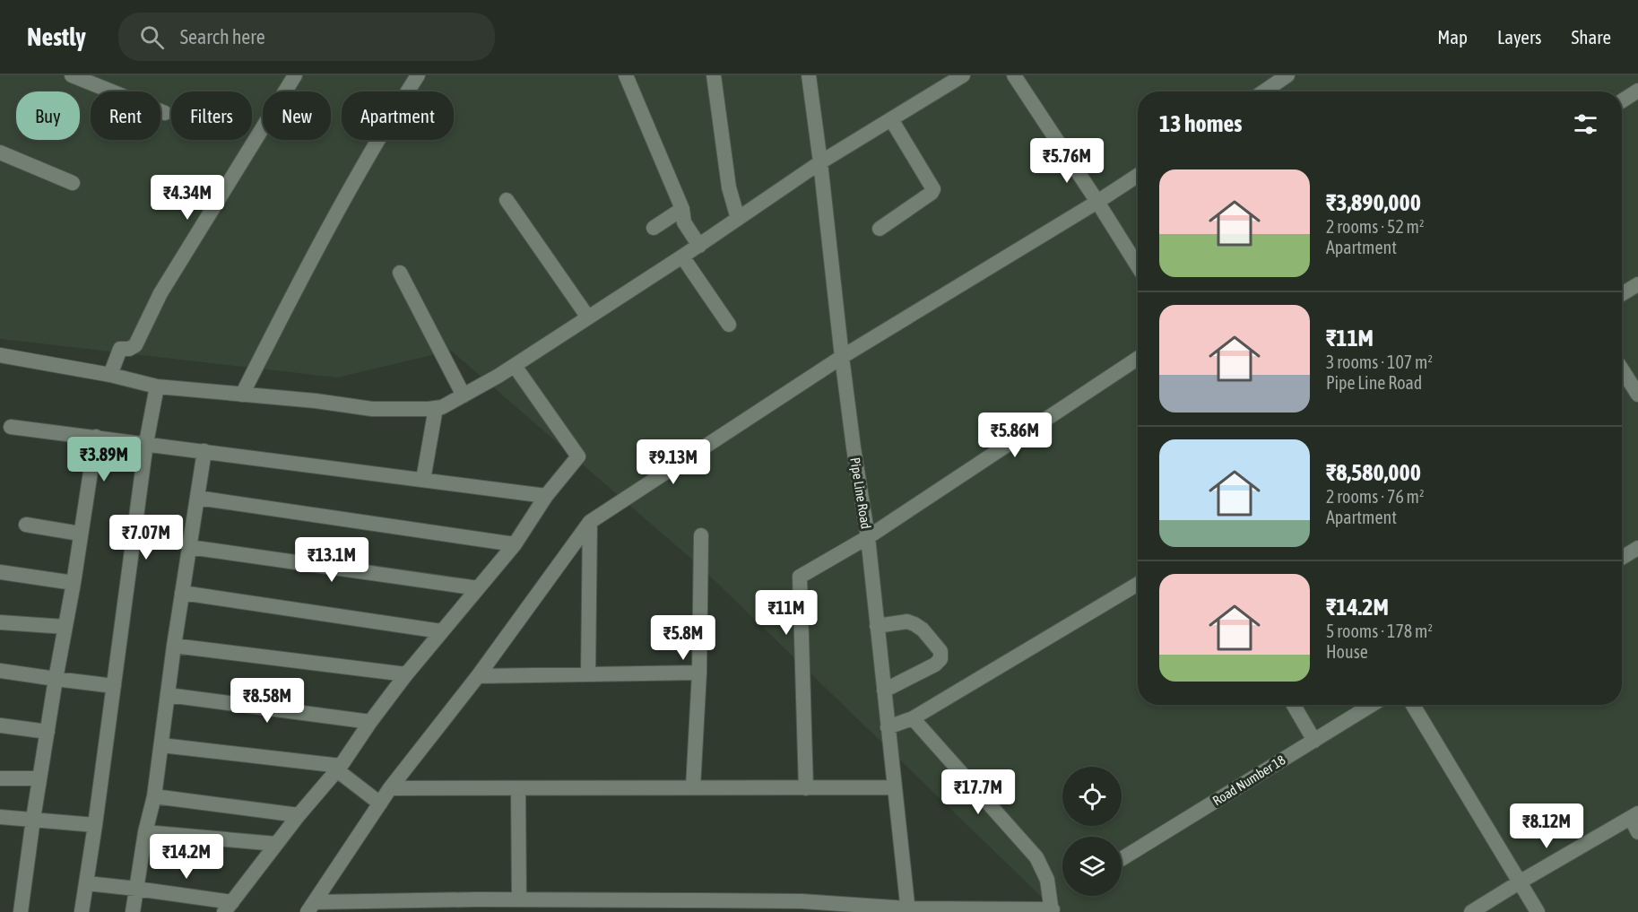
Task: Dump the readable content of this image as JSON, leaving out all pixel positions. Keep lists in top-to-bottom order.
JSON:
{
  "streets": {
    "street": ["Pipe Line Road", "Road Number 18"]
  },
  "page": {
    "header": "Nestly",
    "search": "Search here",
    "nav": ["Map", "Layers", "Share"],
    "chip": [
      "Buy",
      "Rent",
      "Filters",
      "New",
      "Apartment"
    ],
    "heading": "13 homes",
    "price": [
      "₹5.76M",
      "₹4.34M",
      "₹5.86M",
      "₹3.89M",
      "₹9.13M",
      "₹7.07M",
      "₹13.1M",
      "₹11M",
      "₹5.8M",
      "₹8.58M",
      "₹17.7M",
      "₹8.12M",
      "₹14.2M"
    ],
    "list": [
      {
        "name": "₹3,890,000",
        "note": "2 rooms · 52 m² · Apartment"
      },
      {
        "name": "₹11M",
        "note": "3 rooms · 107 m² · Pipe Line Road"
      },
      {
        "name": "₹8,580,000",
        "note": "2 rooms · 76 m² · Apartment"
      },
      {
        "name": "₹14.2M",
        "note": "5 rooms · 178 m² · House"
      }
    ]
  }
}
